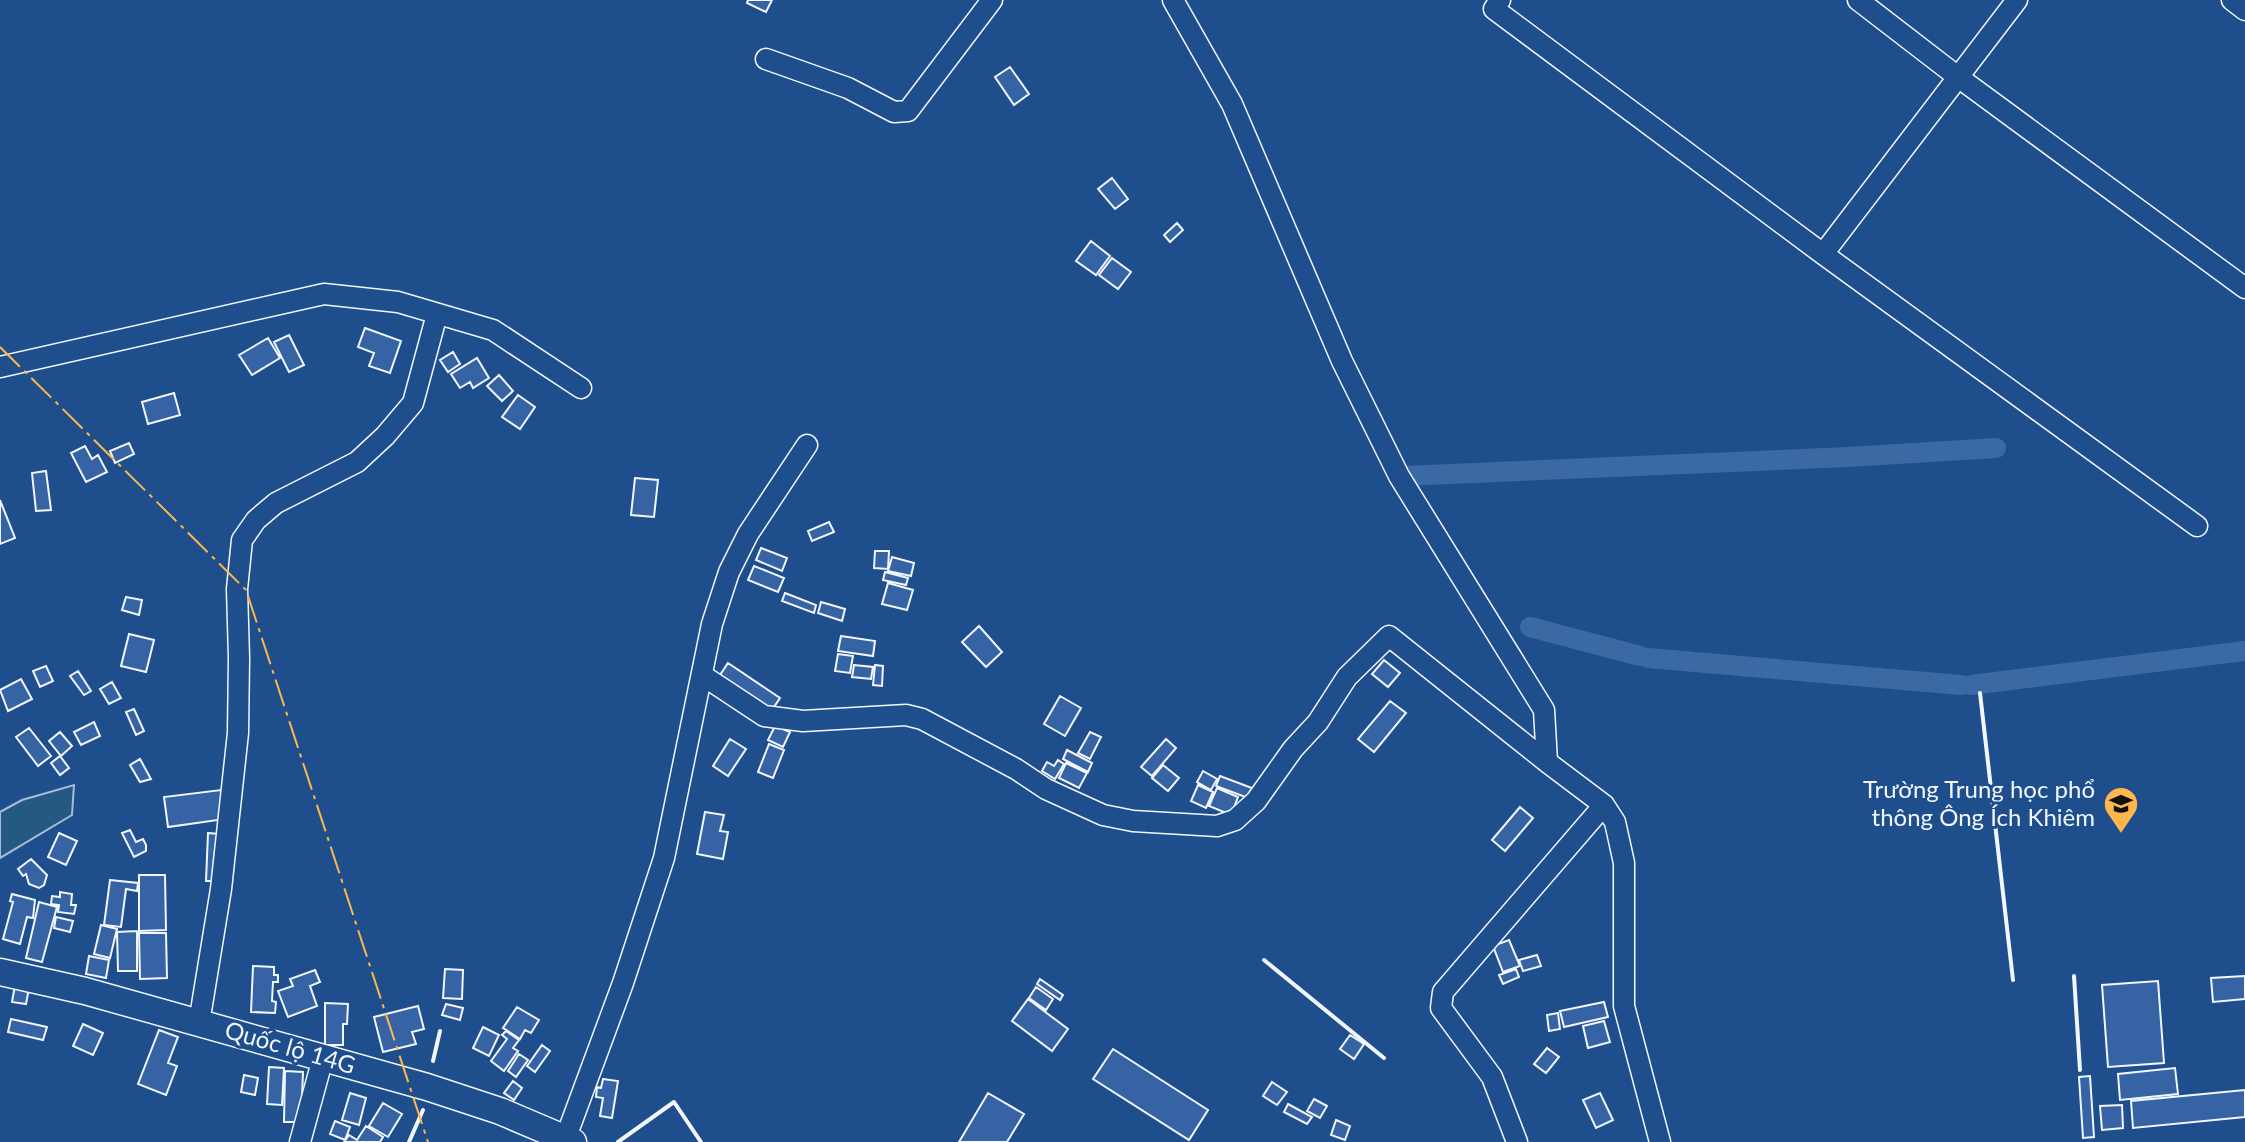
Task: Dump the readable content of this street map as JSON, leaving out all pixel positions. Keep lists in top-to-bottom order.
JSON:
{
  "streets": {
    "main road": ["Quốc lộ 14G"]
  },
  "places": {
    "school or university": ["Trường Trung học phổ thông Ông Ích Khiêm"]
  }
}
